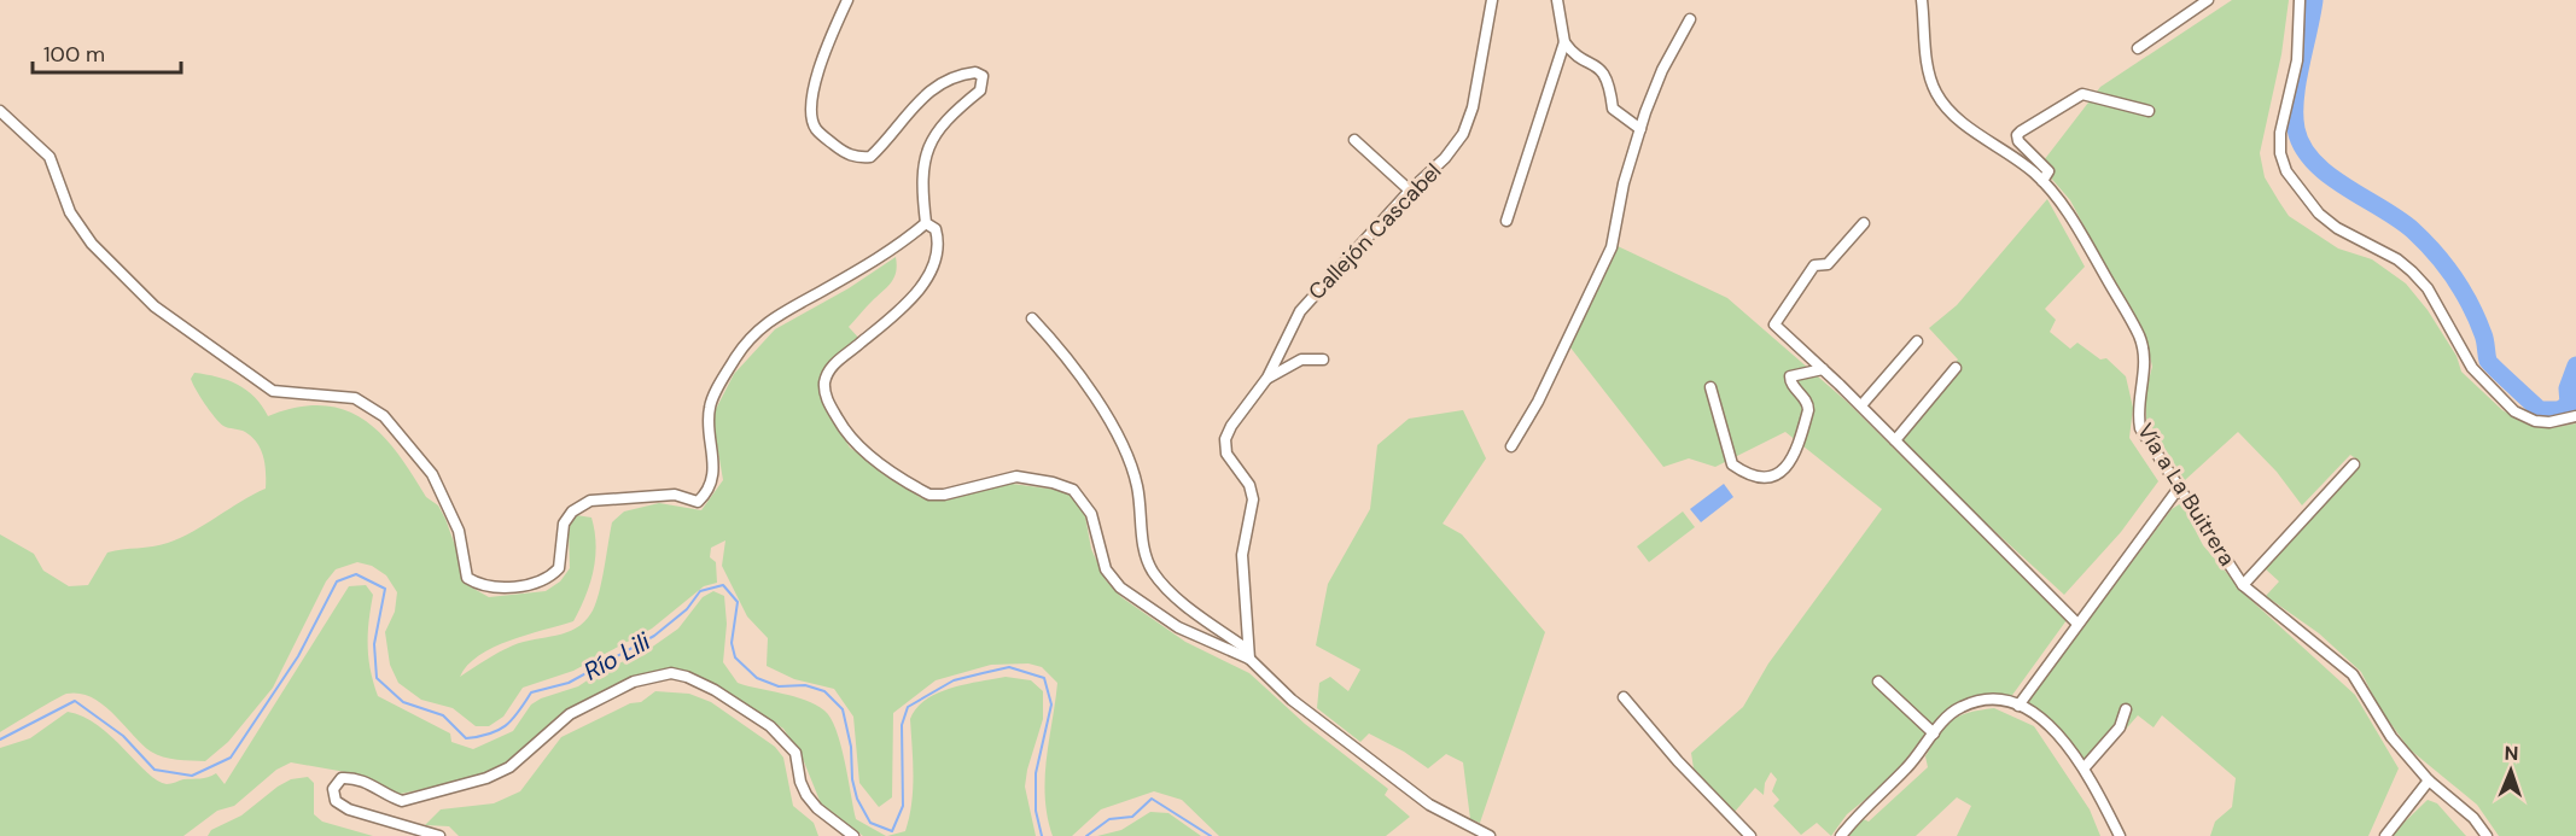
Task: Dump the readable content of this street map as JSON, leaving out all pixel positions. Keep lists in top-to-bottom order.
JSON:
{
  "streets": {
    "street": ["Callejón Cascabel", "Vía a La Buitrera"]
  },
  "water": ["Río Lili"],
  "scale_bar": "100 m",
  "north": "top"
}
